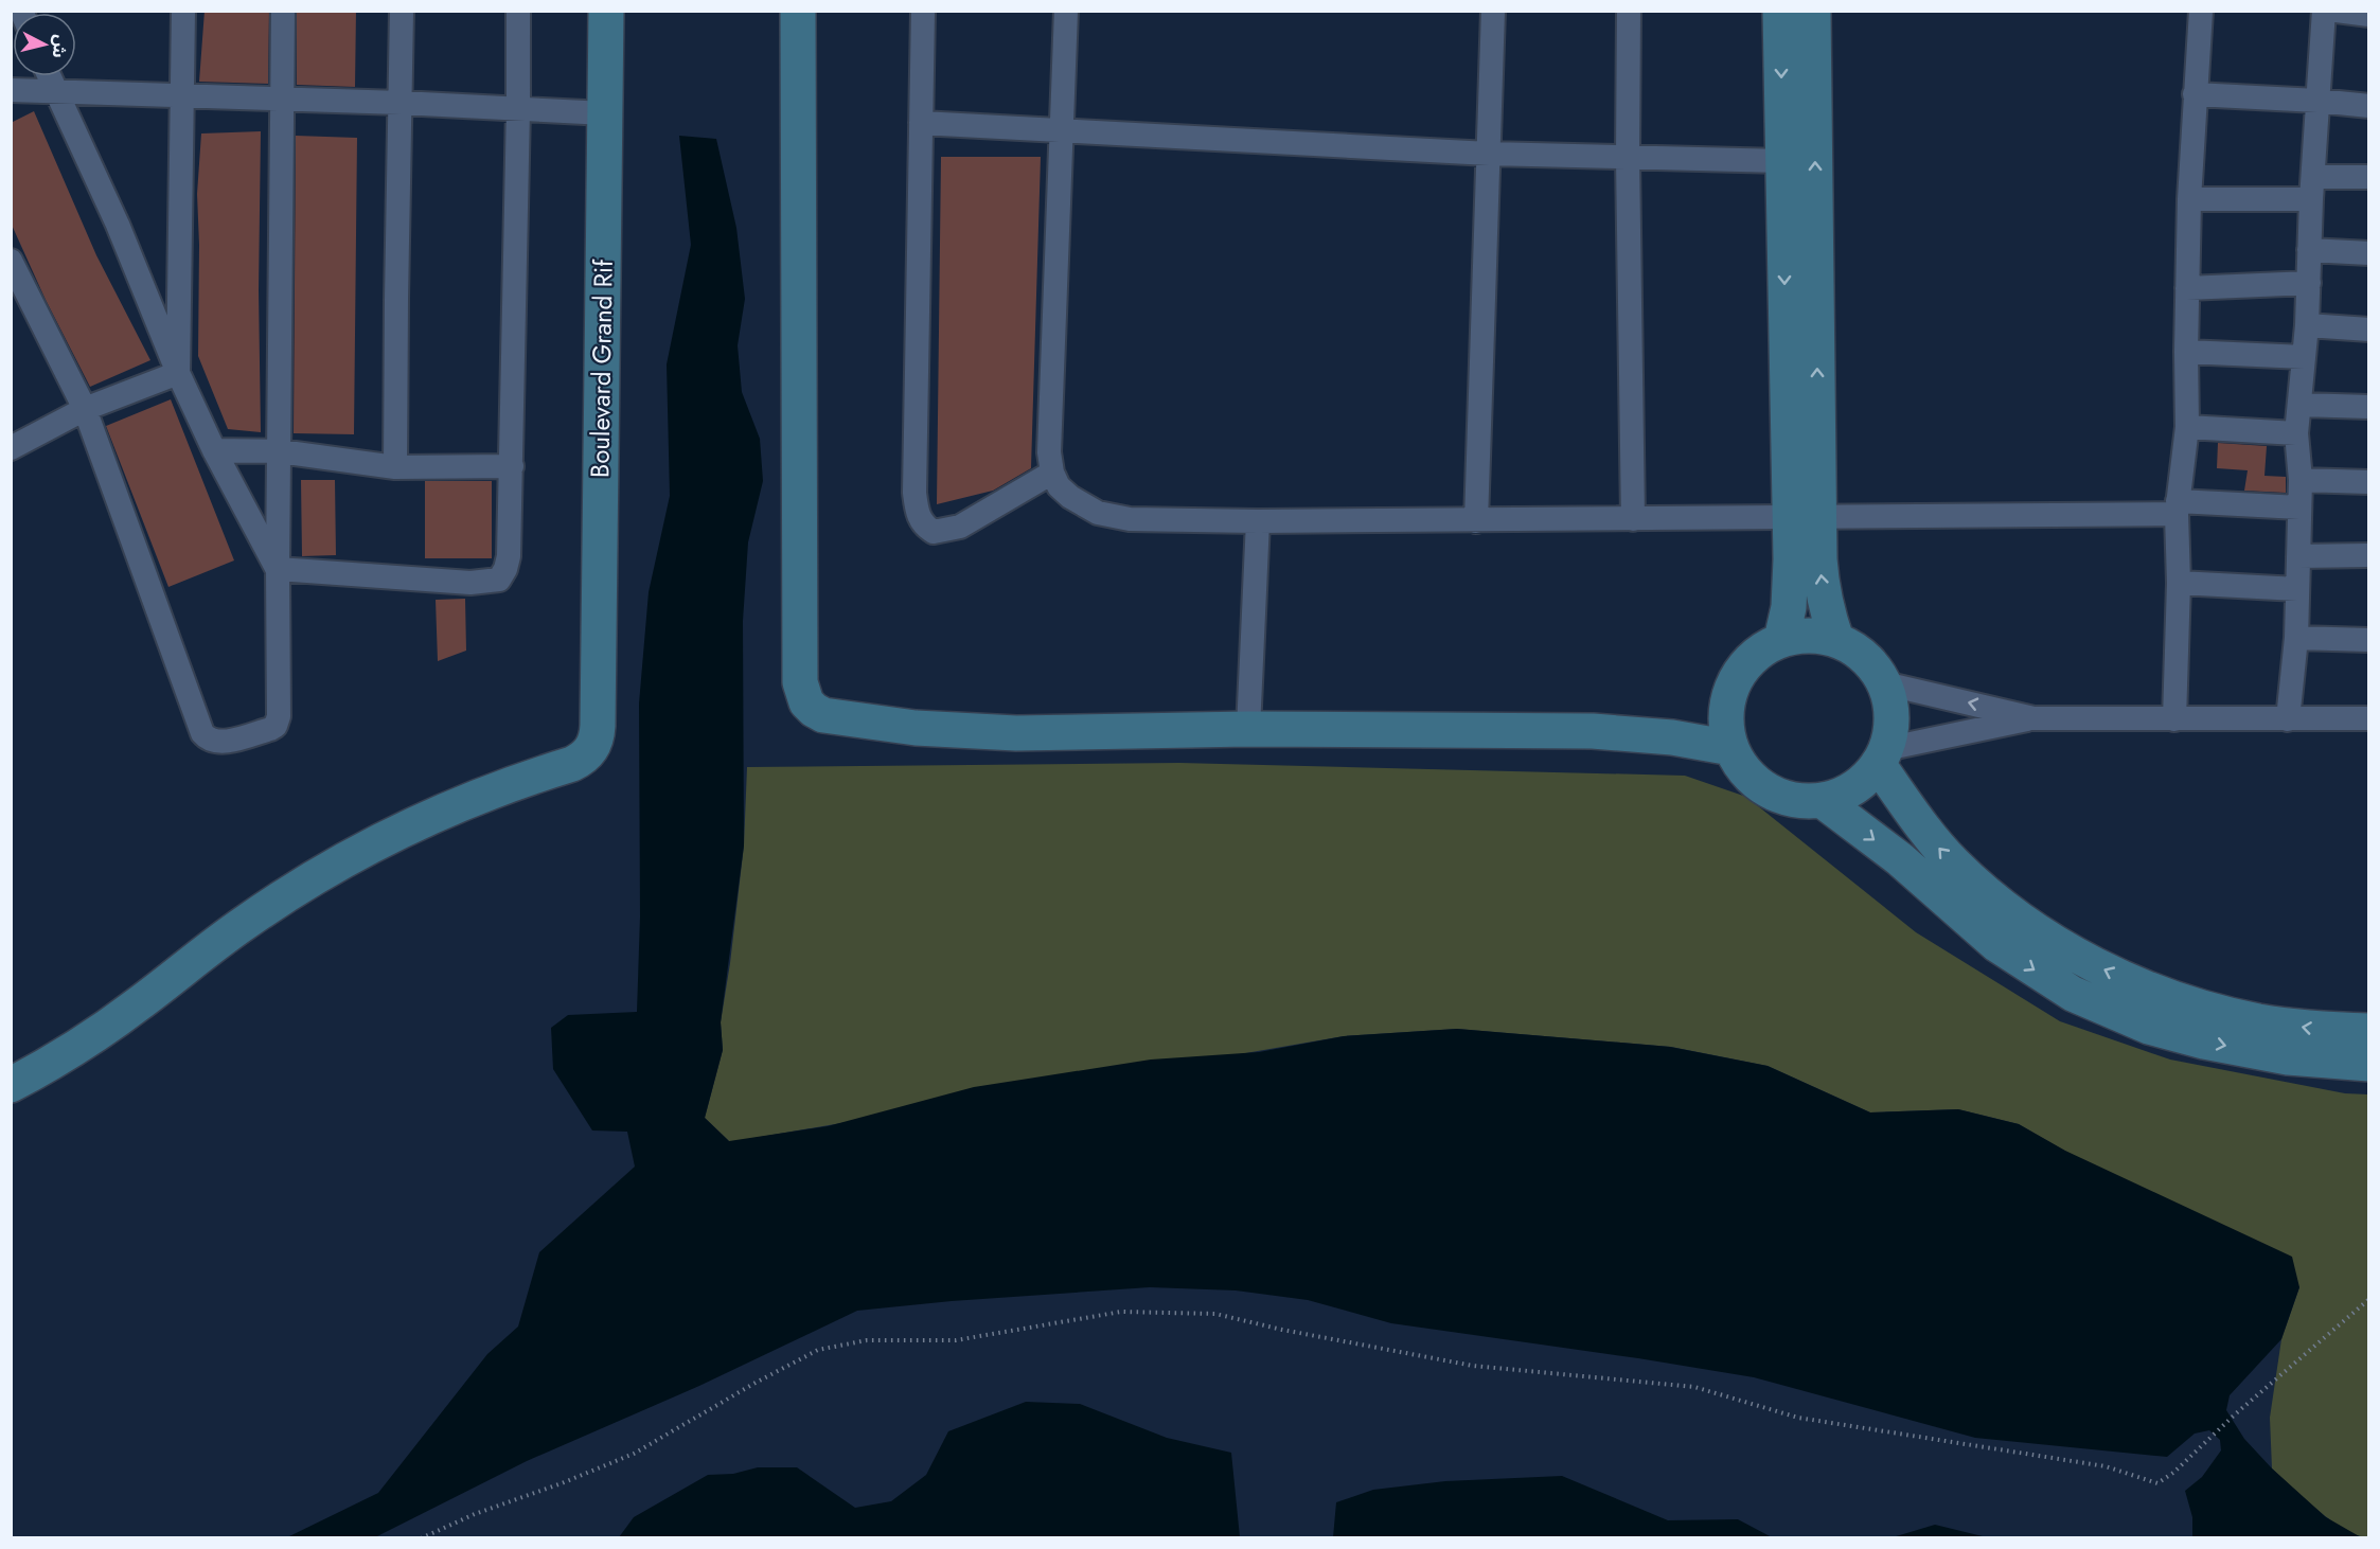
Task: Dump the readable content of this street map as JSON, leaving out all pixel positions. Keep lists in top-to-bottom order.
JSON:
{
  "streets": {
    "main road": ["Boulevard Grand Rif"]
  },
  "north": "right"
}
